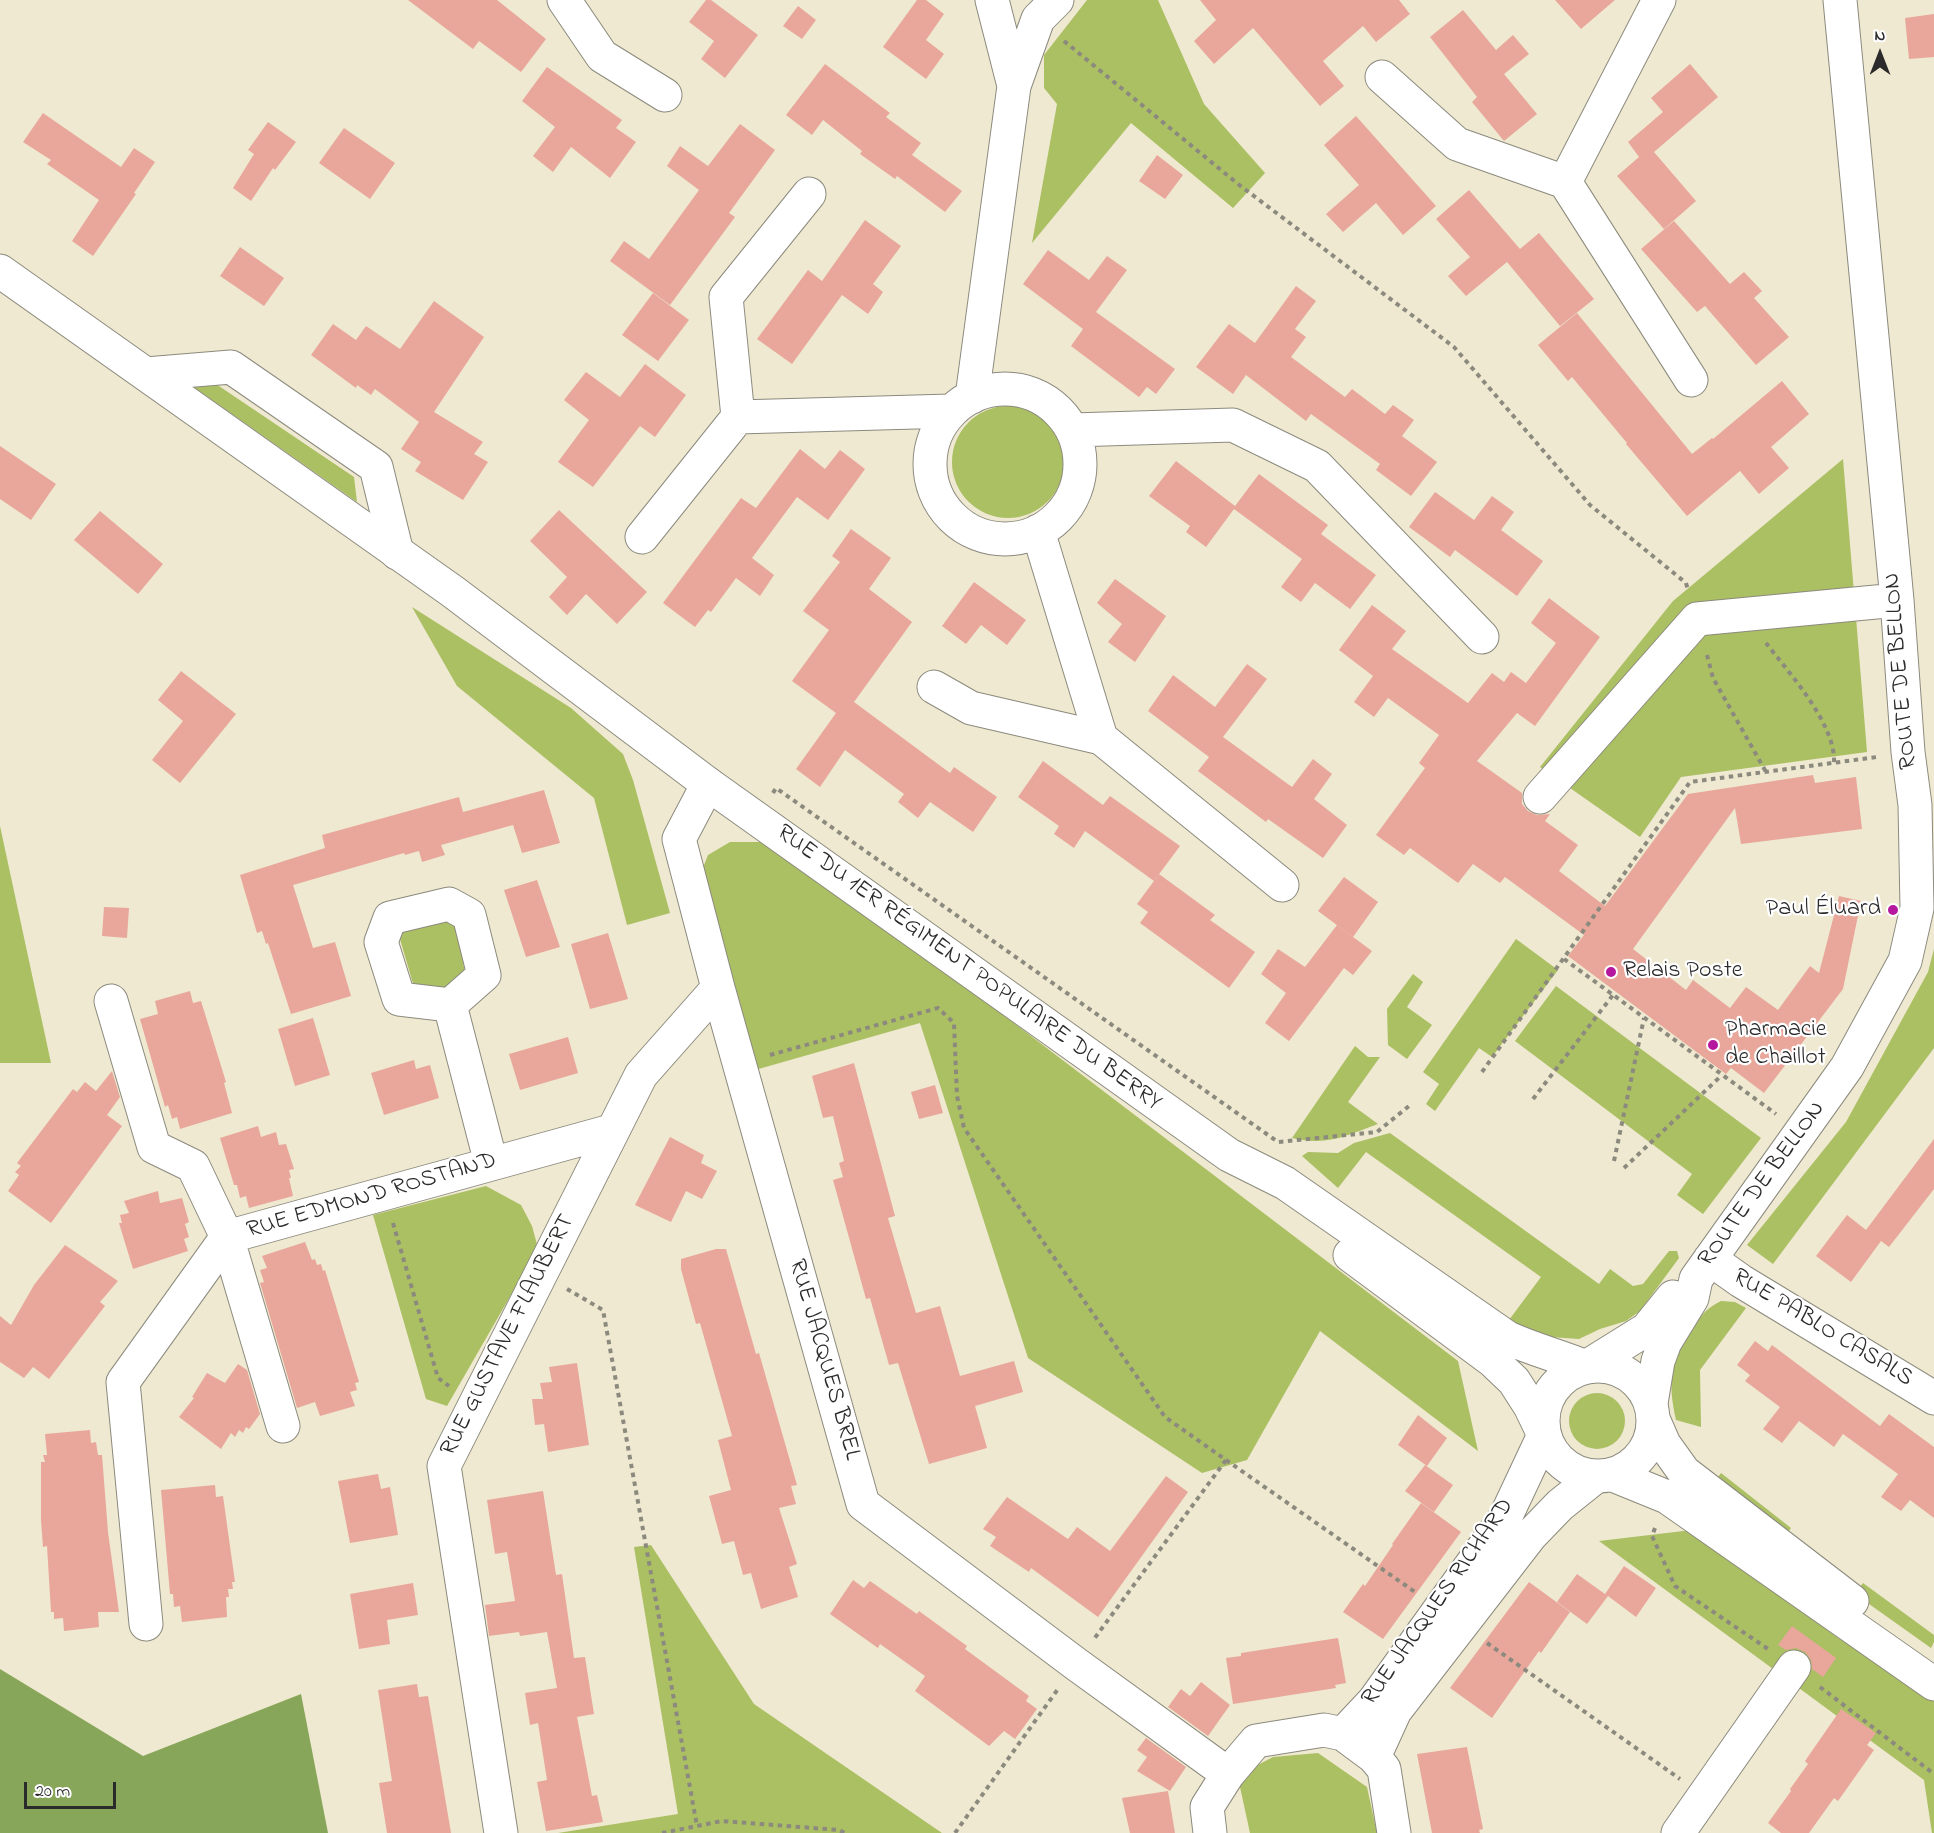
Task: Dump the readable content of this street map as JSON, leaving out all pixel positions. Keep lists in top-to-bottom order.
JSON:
{
  "streets": {
    "street": [
      "ROUTE DE BELLON",
      "RUE DU 1ER RÉGIMENT POPULAIRE DU BERRY",
      "RUE EDMOND ROSTAND",
      "RUE PABLO CASALS",
      "RUE GUSTAVE FLAUBERT",
      "RUE JACQUES BREL",
      "RUE JACQUES RICHARD"
    ]
  },
  "crossings": [
    ["ROUTE DE BELLON", "RUE DU 1ER RÉGIMENT POPULAIRE DU BERRY"],
    ["ROUTE DE BELLON", "RUE PABLO CASALS"],
    ["ROUTE DE BELLON", "RUE JACQUES RICHARD"],
    ["RUE DU 1ER RÉGIMENT POPULAIRE DU BERRY", "RUE JACQUES BREL"],
    ["RUE DU 1ER RÉGIMENT POPULAIRE DU BERRY", "RUE JACQUES RICHARD"],
    ["RUE EDMOND ROSTAND", "RUE GUSTAVE FLAUBERT"],
    ["RUE GUSTAVE FLAUBERT", "RUE JACQUES BREL"]
  ],
  "places": ["Paul Éluard", "Relais Poste", "Pharmacie de Chaillot"],
  "scale_bar": "20 m",
  "north": "top"
}
